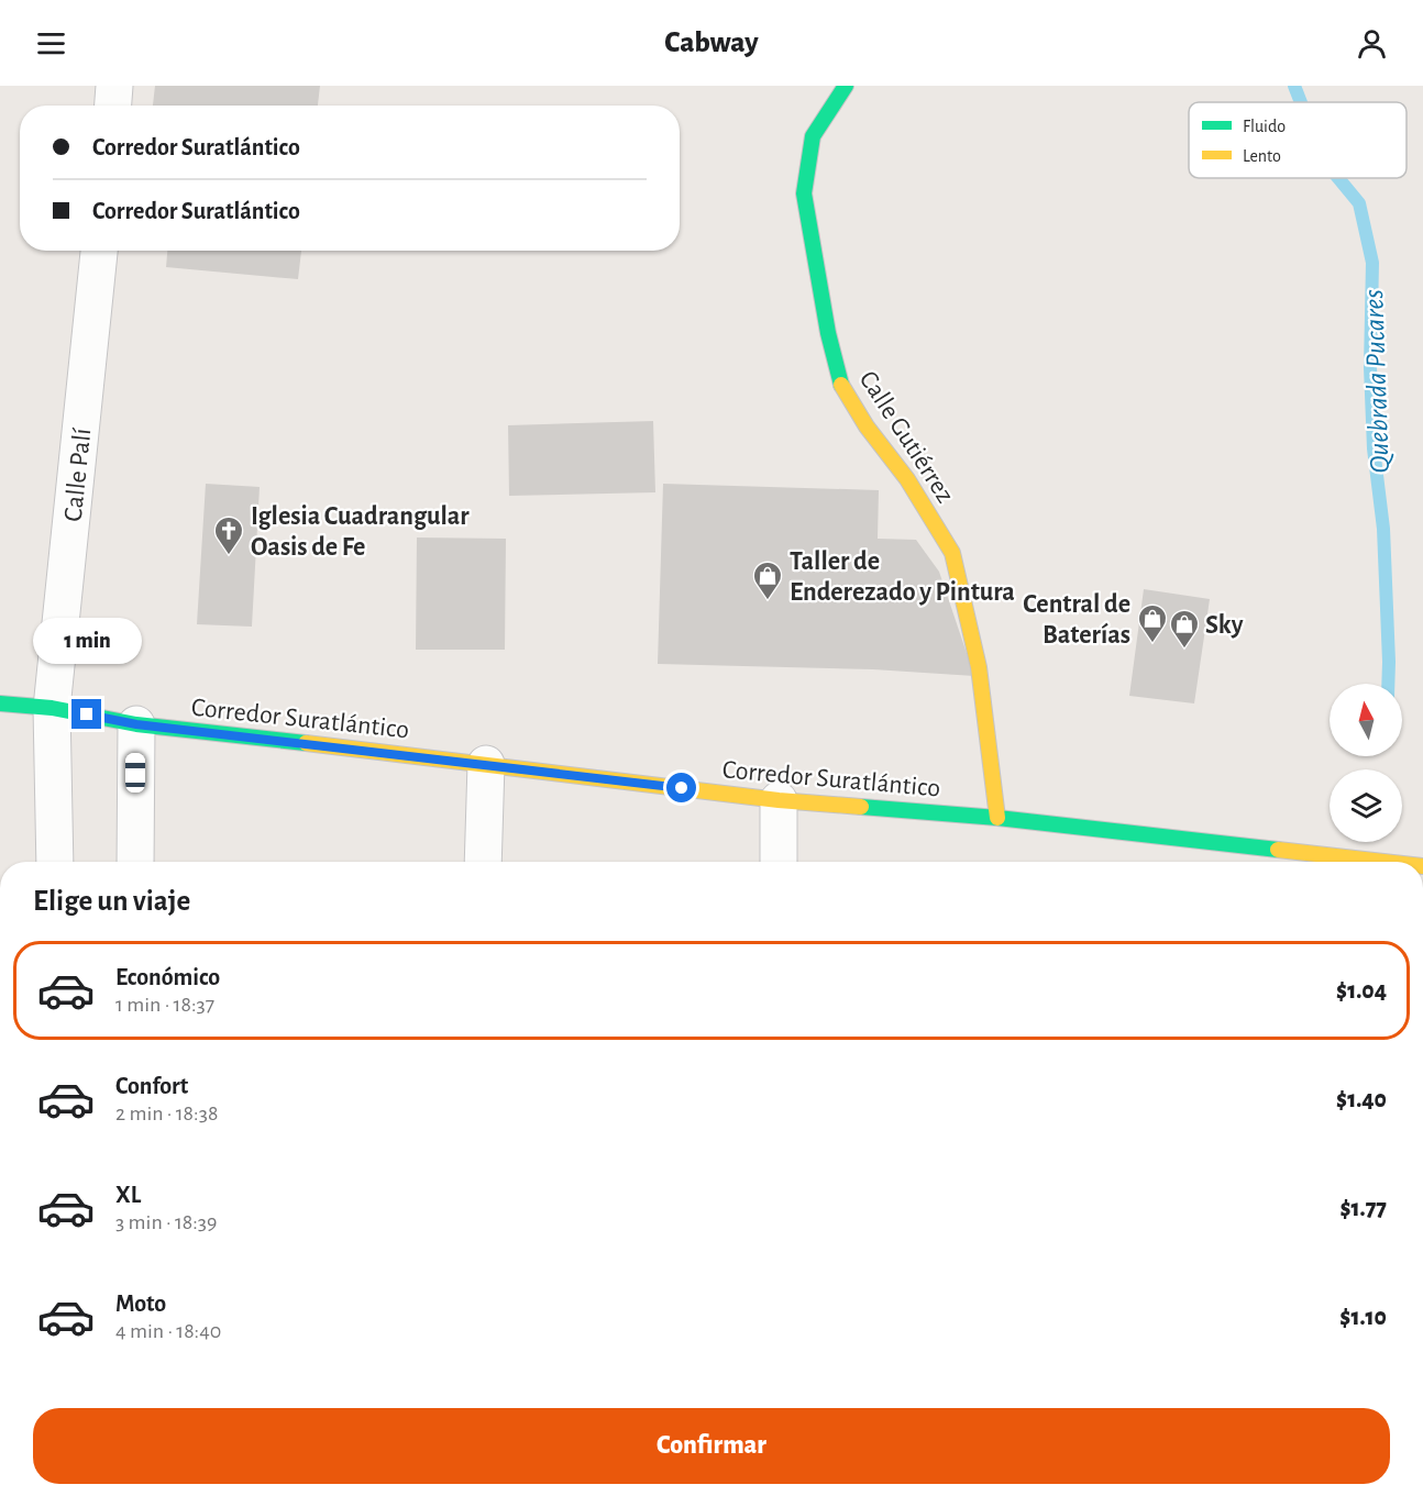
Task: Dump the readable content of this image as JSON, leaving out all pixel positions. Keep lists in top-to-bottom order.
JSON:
{
  "streets": {
    "main road": ["Calle Gutiérrez", "Corredor Suratlántico"],
    "street": ["Calle Palí"]
  },
  "crossings": [
    ["Calle Gutiérrez", "Corredor Suratlántico"],
    ["Calle Palí", "Corredor Suratlántico"]
  ],
  "water": ["Quebrada Pucares"],
  "places": {
    "church": ["Iglesia Cuadrangular Oasis de Fe"],
    "shop": ["Taller de Enderezado y Pintura", "Central de Baterías", "Sky"]
  },
  "legend": ["Fluido", "Lento"],
  "north": "top",
  "page": {
    "header": "Cabway",
    "banner": ["Corredor Suratlántico", "Corredor Suratlántico"],
    "bubble": "1 min",
    "heading": "Elige un viaje",
    "list": [
      {
        "name": "Económico",
        "note": "1 min · 18:37",
        "value": "$1.04"
      },
      {
        "name": "Confort",
        "note": "2 min · 18:38",
        "value": "$1.40"
      },
      {
        "name": "XL",
        "note": "3 min · 18:39",
        "value": "$1.77"
      },
      {
        "name": "Moto",
        "note": "4 min · 18:40",
        "value": "$1.10"
      }
    ],
    "buttons": "Confirmar"
  }
}
